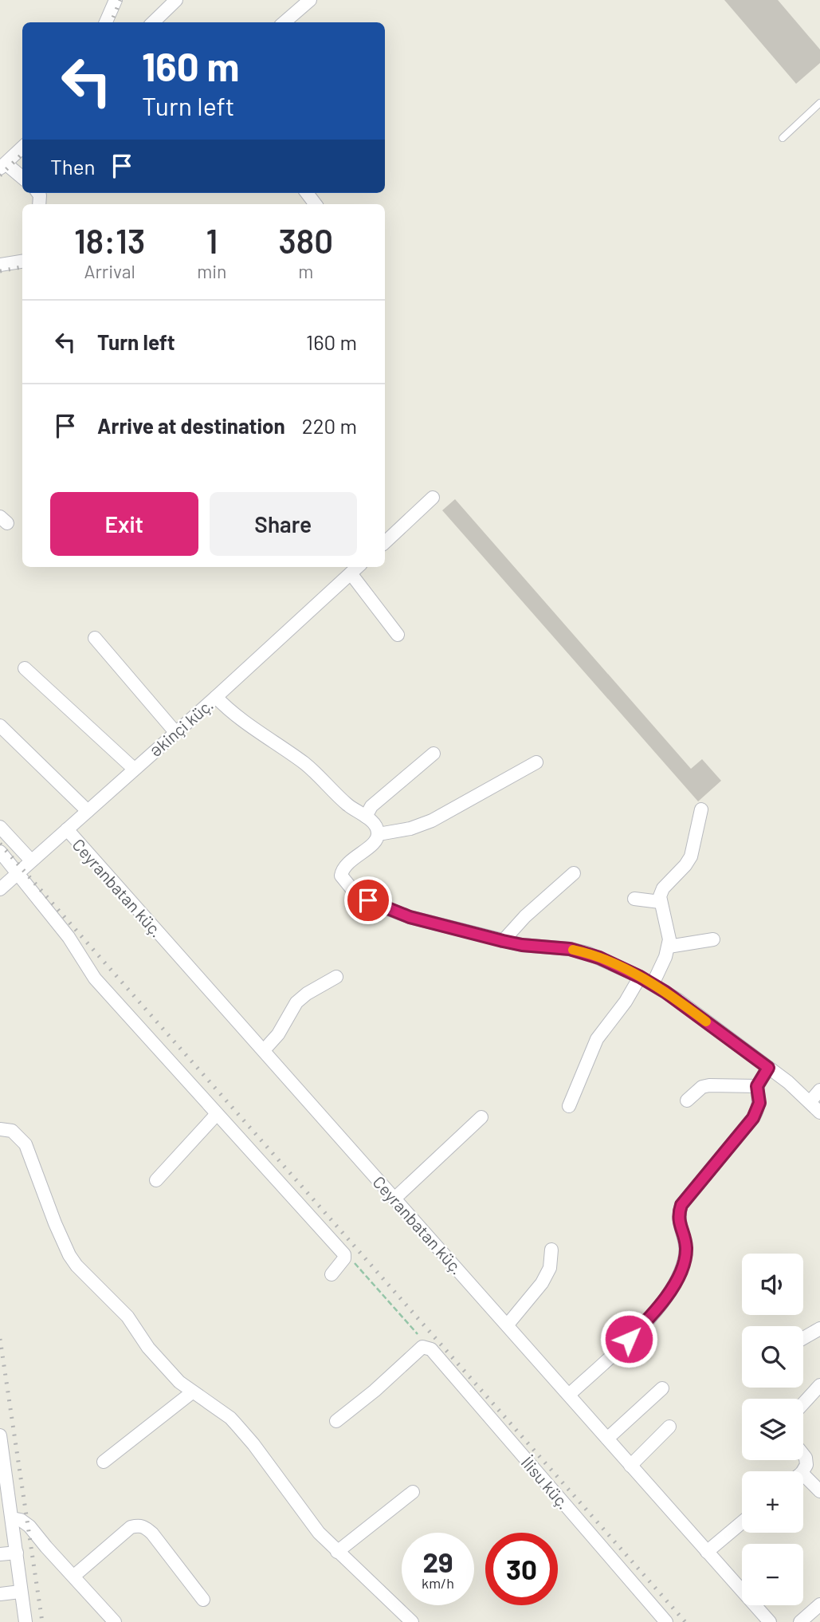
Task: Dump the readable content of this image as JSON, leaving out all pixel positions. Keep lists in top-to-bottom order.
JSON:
{
  "streets": {
    "street": ["Əkinçi küç.", "Ceyranbatan küç.", "İlisu küç."]
  },
  "crossings": [
    ["Əkinçi küç.", "Ceyranbatan küç."]
  ],
  "page": {
    "turn": ["160 m", "Turn left"],
    "then": "Then",
    "eta": [
      "18:13",
      "Arrival",
      "1",
      "min",
      "380",
      "m"
    ],
    "list": [
      {
        "name": "Turn left",
        "value": "160 m"
      },
      {
        "name": "Arrive at destination",
        "value": "220 m"
      }
    ],
    "buttons": ["Exit", "Share"],
    "map_buttons": ["+", "−"],
    "speed": "29 km/h",
    "limit": "30"
  }
}
